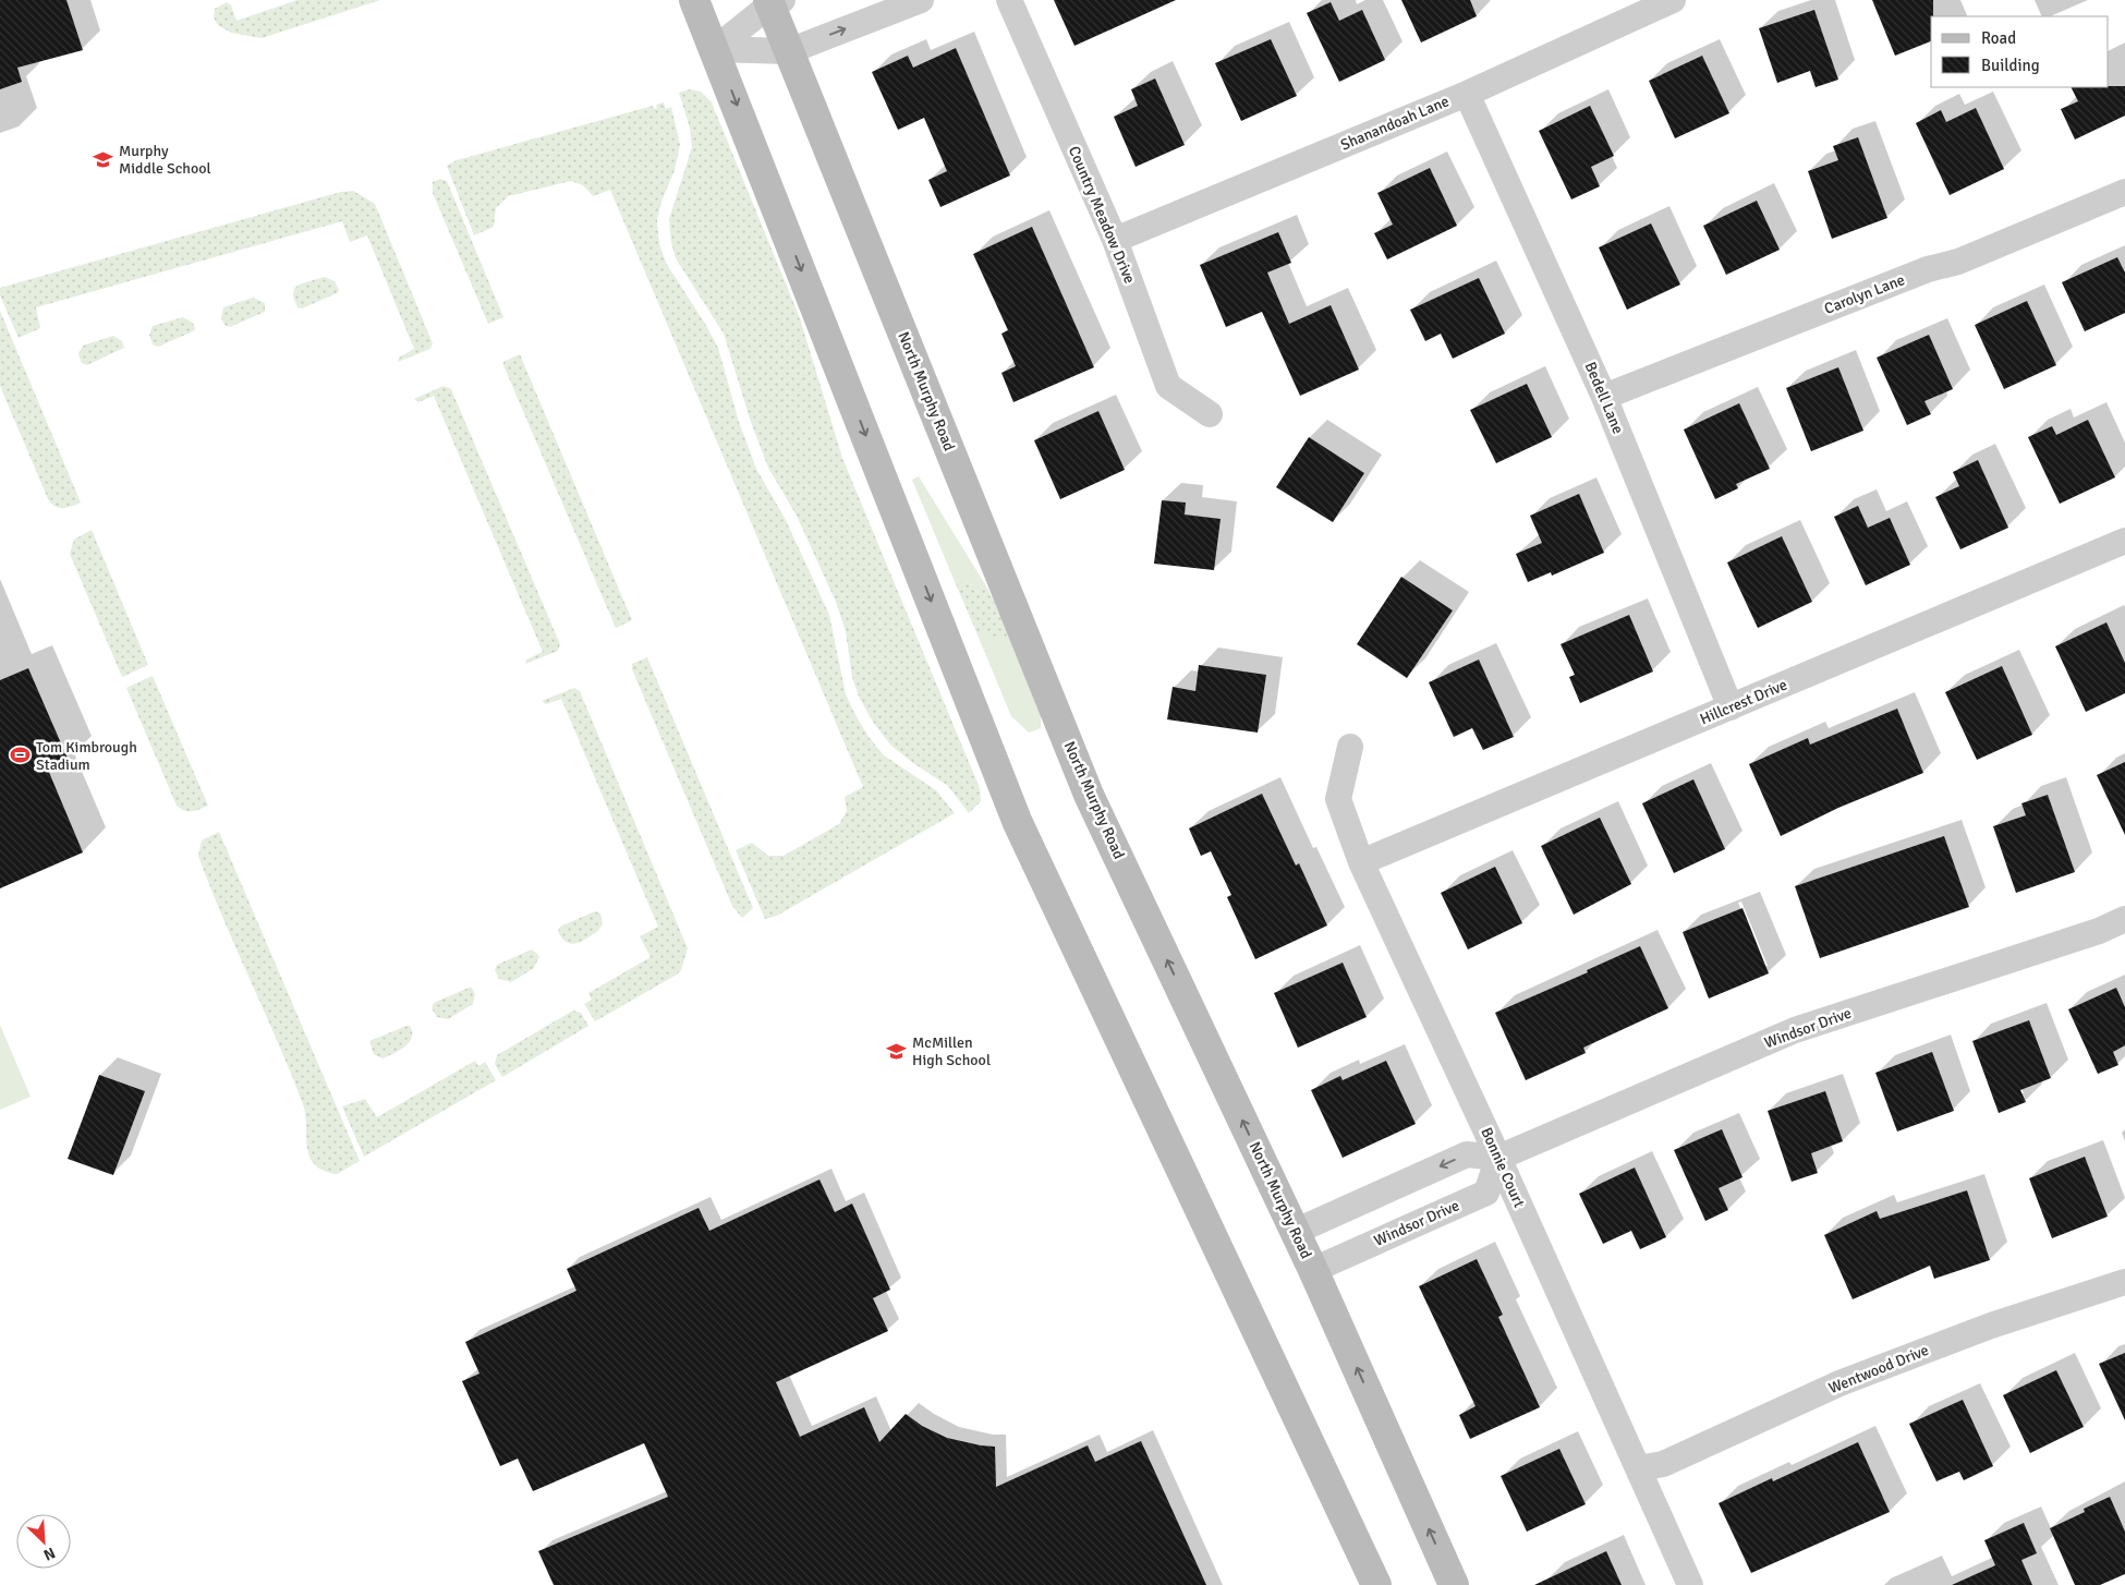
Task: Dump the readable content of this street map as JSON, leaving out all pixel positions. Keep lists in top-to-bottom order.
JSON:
{
  "streets": {
    "main road": ["North Murphy Road"],
    "street": [
      "Shanandoah Lane",
      "Country Meadow Drive",
      "Carolyn Lane",
      "Bedell Lane",
      "Hillcrest Drive",
      "Windsor Drive",
      "Bonnie Court",
      "Wentwood Drive"
    ]
  },
  "crossings": [
    ["Shanandoah Lane", "Country Meadow Drive"],
    ["Shanandoah Lane", "Bedell Lane"],
    ["Carolyn Lane", "Bedell Lane"],
    ["North Murphy Road", "Windsor Drive"],
    ["Bedell Lane", "Hillcrest Drive"],
    ["Hillcrest Drive", "Bonnie Court"],
    ["Windsor Drive", "Bonnie Court"],
    ["Bonnie Court", "Wentwood Drive"]
  ],
  "places": {
    "school or university": ["Murphy Middle School", "McMillen High School"],
    "sports": ["Tom Kimbrough Stadium"]
  },
  "legend": ["Road", "Building"],
  "north": "bottom right"
}
